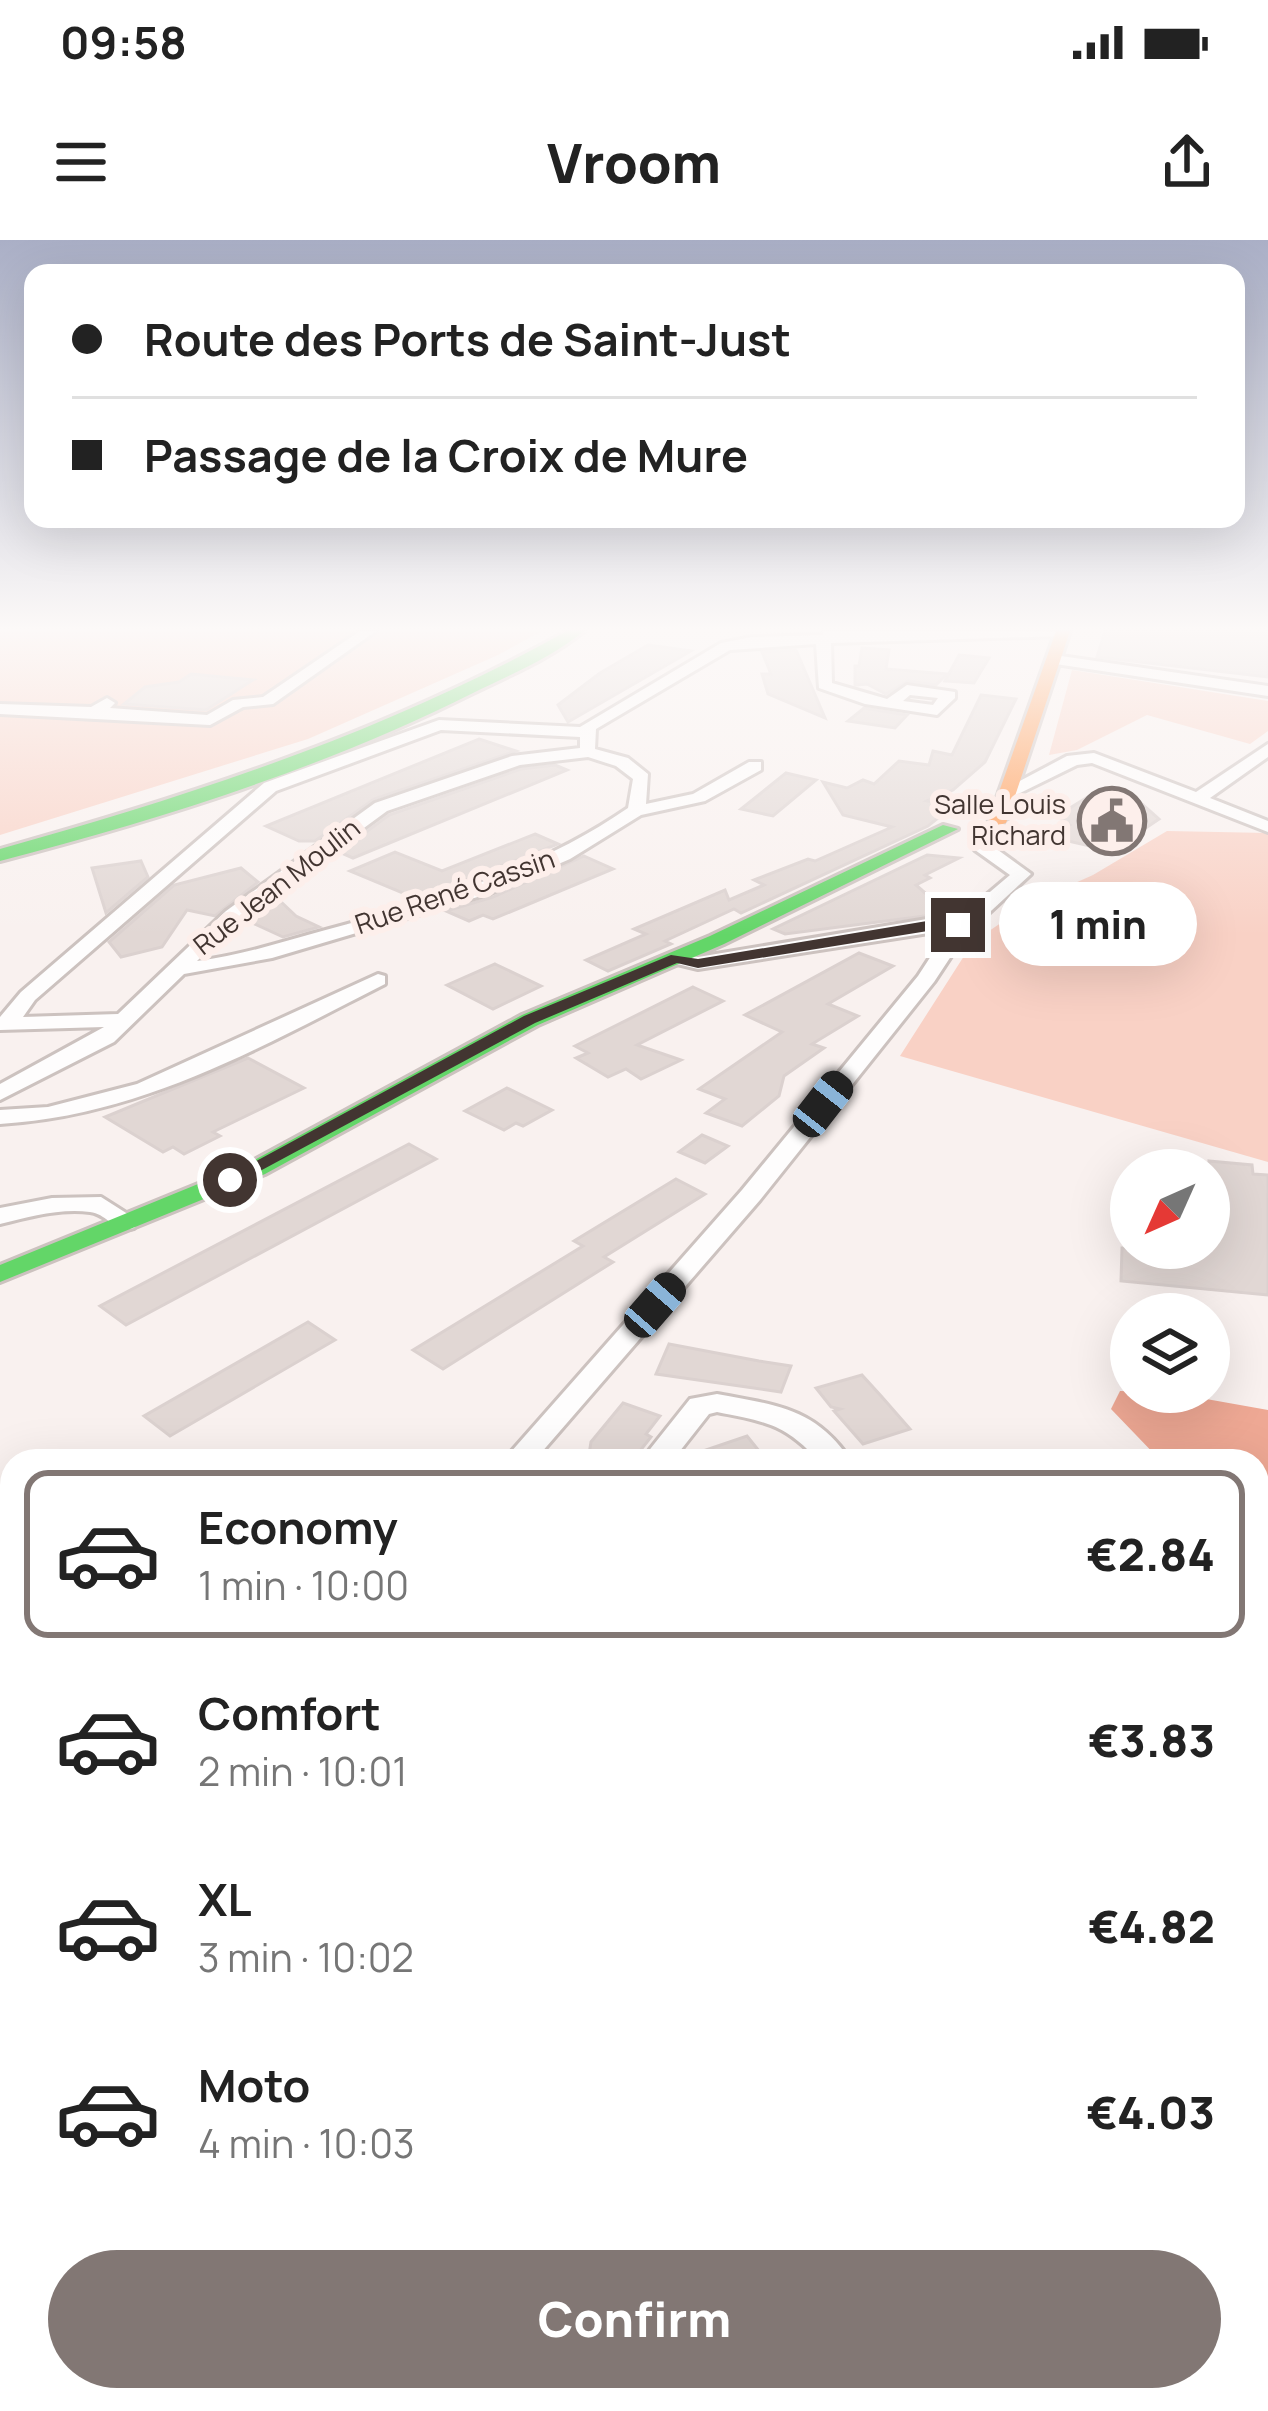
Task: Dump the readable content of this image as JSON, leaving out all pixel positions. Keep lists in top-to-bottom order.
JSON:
{
  "streets": {
    "street": ["Rue Jean Moulin", "Rue René Cassin"]
  },
  "crossings": [
    ["Rue Jean Moulin", "Rue René Cassin"]
  ],
  "places": {
    "public building": ["Salle Louis Richard"]
  },
  "north": "bottom left",
  "page": {
    "status": "09:58",
    "header": "Vroom",
    "banner": ["Route des Ports de Saint-Just", "Passage de la Croix de Mure"],
    "bubble": "1 min",
    "list": [
      {
        "name": "Economy",
        "note": "1 min · 10:00",
        "value": "€2.84"
      },
      {
        "name": "Comfort",
        "note": "2 min · 10:01",
        "value": "€3.83"
      },
      {
        "name": "XL",
        "note": "3 min · 10:02",
        "value": "€4.82"
      },
      {
        "name": "Moto",
        "note": "4 min · 10:03",
        "value": "€4.03"
      }
    ],
    "buttons": "Confirm"
  }
}
